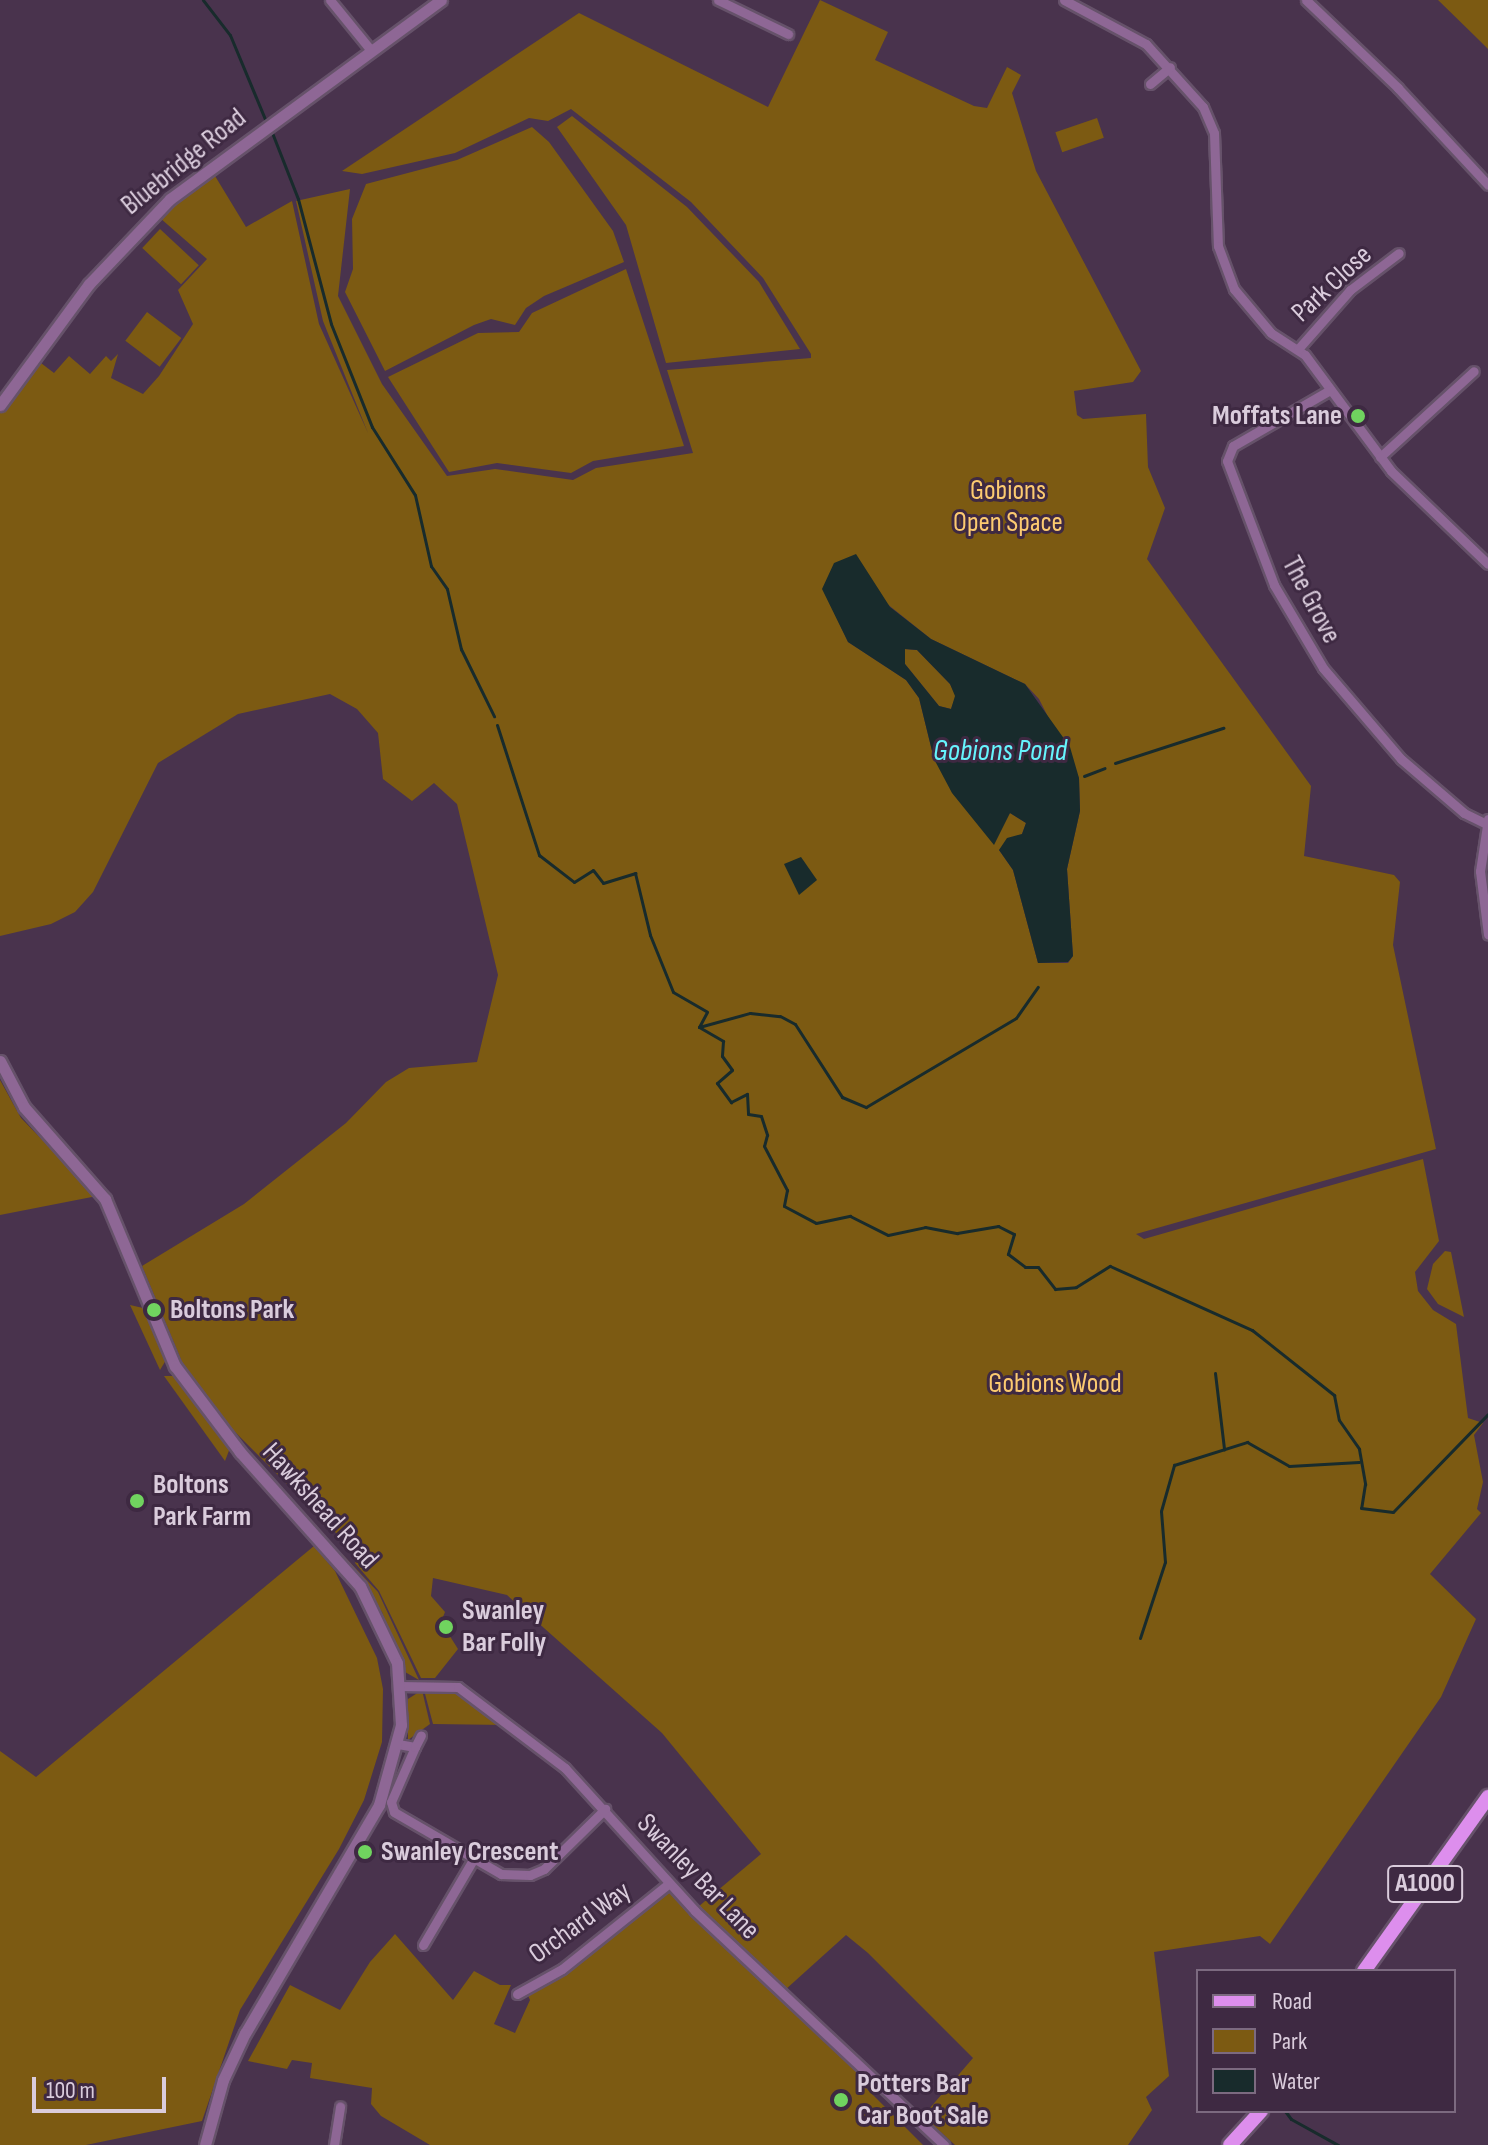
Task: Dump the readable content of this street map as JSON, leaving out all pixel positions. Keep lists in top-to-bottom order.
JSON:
{
  "streets": {
    "main road": ["A1000"],
    "street": [
      "Bluebridge Road",
      "Park Close",
      "The Grove",
      "Hawkshead Road",
      "Swanley Bar Lane",
      "Orchard Way"
    ]
  },
  "crossings": [
    ["Hawkshead Road", "Swanley Bar Lane"],
    ["Swanley Bar Lane", "Orchard Way"]
  ],
  "water": ["Gobions Pond"],
  "parks": ["Gobions Open Space", "Gobions Wood"],
  "places": [
    "Moffats Lane",
    "Boltons Park",
    "Boltons Park Farm",
    "Swanley Bar Folly",
    "Swanley Crescent",
    "Potters Bar Car Boot Sale"
  ],
  "legend": ["Road", "Park", "Water"],
  "scale_bar": "100 m"
}
